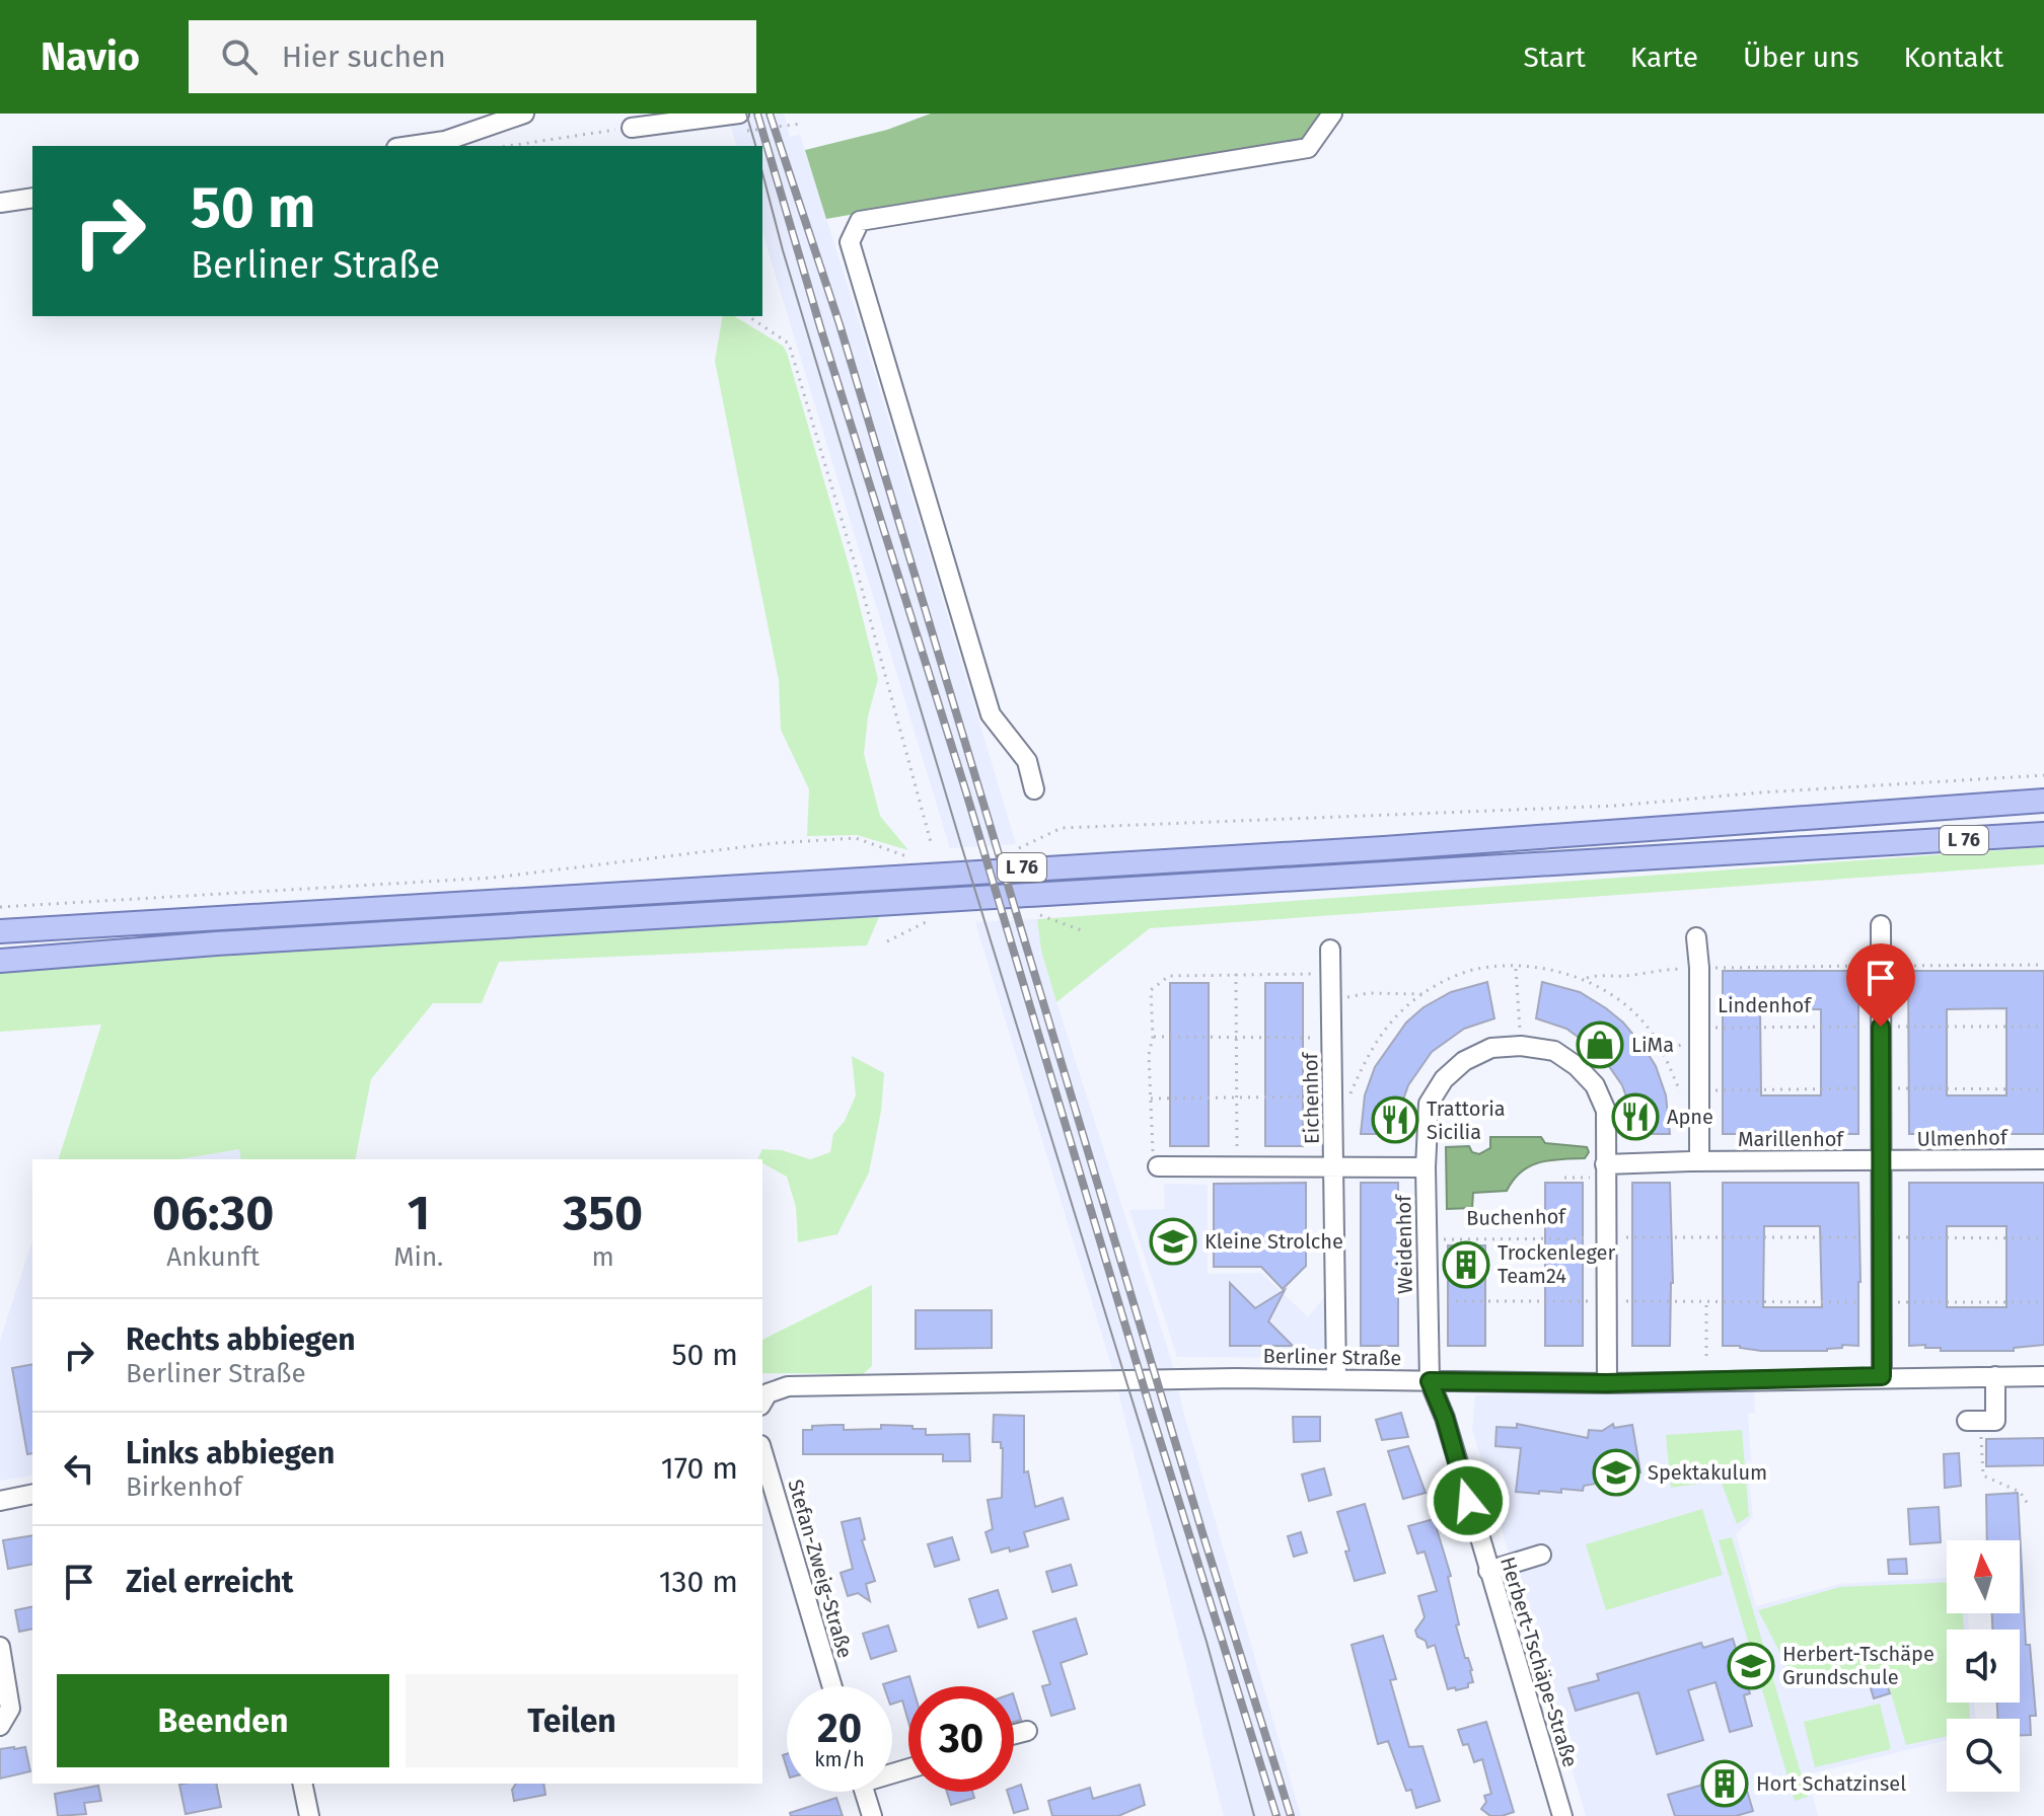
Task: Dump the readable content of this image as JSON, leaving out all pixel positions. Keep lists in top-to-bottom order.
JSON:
{
  "streets": {
    "main road": ["L 76"],
    "street": [
      "Lindenhof",
      "Eichenhof",
      "Ulmenhof",
      "Marillenhof",
      "Weidenhof",
      "Berliner Straße",
      "Stefan-Zweig-Straße",
      "Herbert-Tschäpe-Straße"
    ],
    "path": ["Buchenhof"]
  },
  "crossings": [
    ["Lindenhof", "Marillenhof"],
    ["Eichenhof", "Weidenhof"],
    ["Ulmenhof", "Marillenhof"],
    ["Marillenhof", "Buchenhof"],
    ["Marillenhof", "Weidenhof"],
    ["Buchenhof", "Weidenhof"],
    ["Weidenhof", "Berliner Straße"],
    ["Weidenhof", "Herbert-Tschäpe-Straße"],
    ["Berliner Straße", "Herbert-Tschäpe-Straße"]
  ],
  "places": {
    "shop": ["LiMa"],
    "restaurant": ["Apne", "Trattoria Sicilia"],
    "school or university": ["Kleine Strolche", "Spektakulum", "Herbert-Tschäpe Grundschule"],
    "building": ["Trockenleger Team24", "Hort Schatzinsel"]
  },
  "north": "top",
  "page": {
    "header": "Navio",
    "search": "Hier suchen",
    "nav": [
      "Start",
      "Karte",
      "Über uns",
      "Kontakt"
    ],
    "turn": ["50 m", "Berliner Straße"],
    "eta": [
      "06:30",
      "Ankunft",
      "1",
      "Min.",
      "350",
      "m"
    ],
    "list": [
      {
        "name": "Rechts abbiegen",
        "note": "Berliner Straße",
        "value": "50 m"
      },
      {
        "name": "Links abbiegen",
        "note": "Birkenhof",
        "value": "170 m"
      },
      {
        "name": "Ziel erreicht",
        "value": "130 m"
      }
    ],
    "buttons": ["Beenden", "Teilen"],
    "speed": "20 km/h",
    "limit": "30"
  }
}
